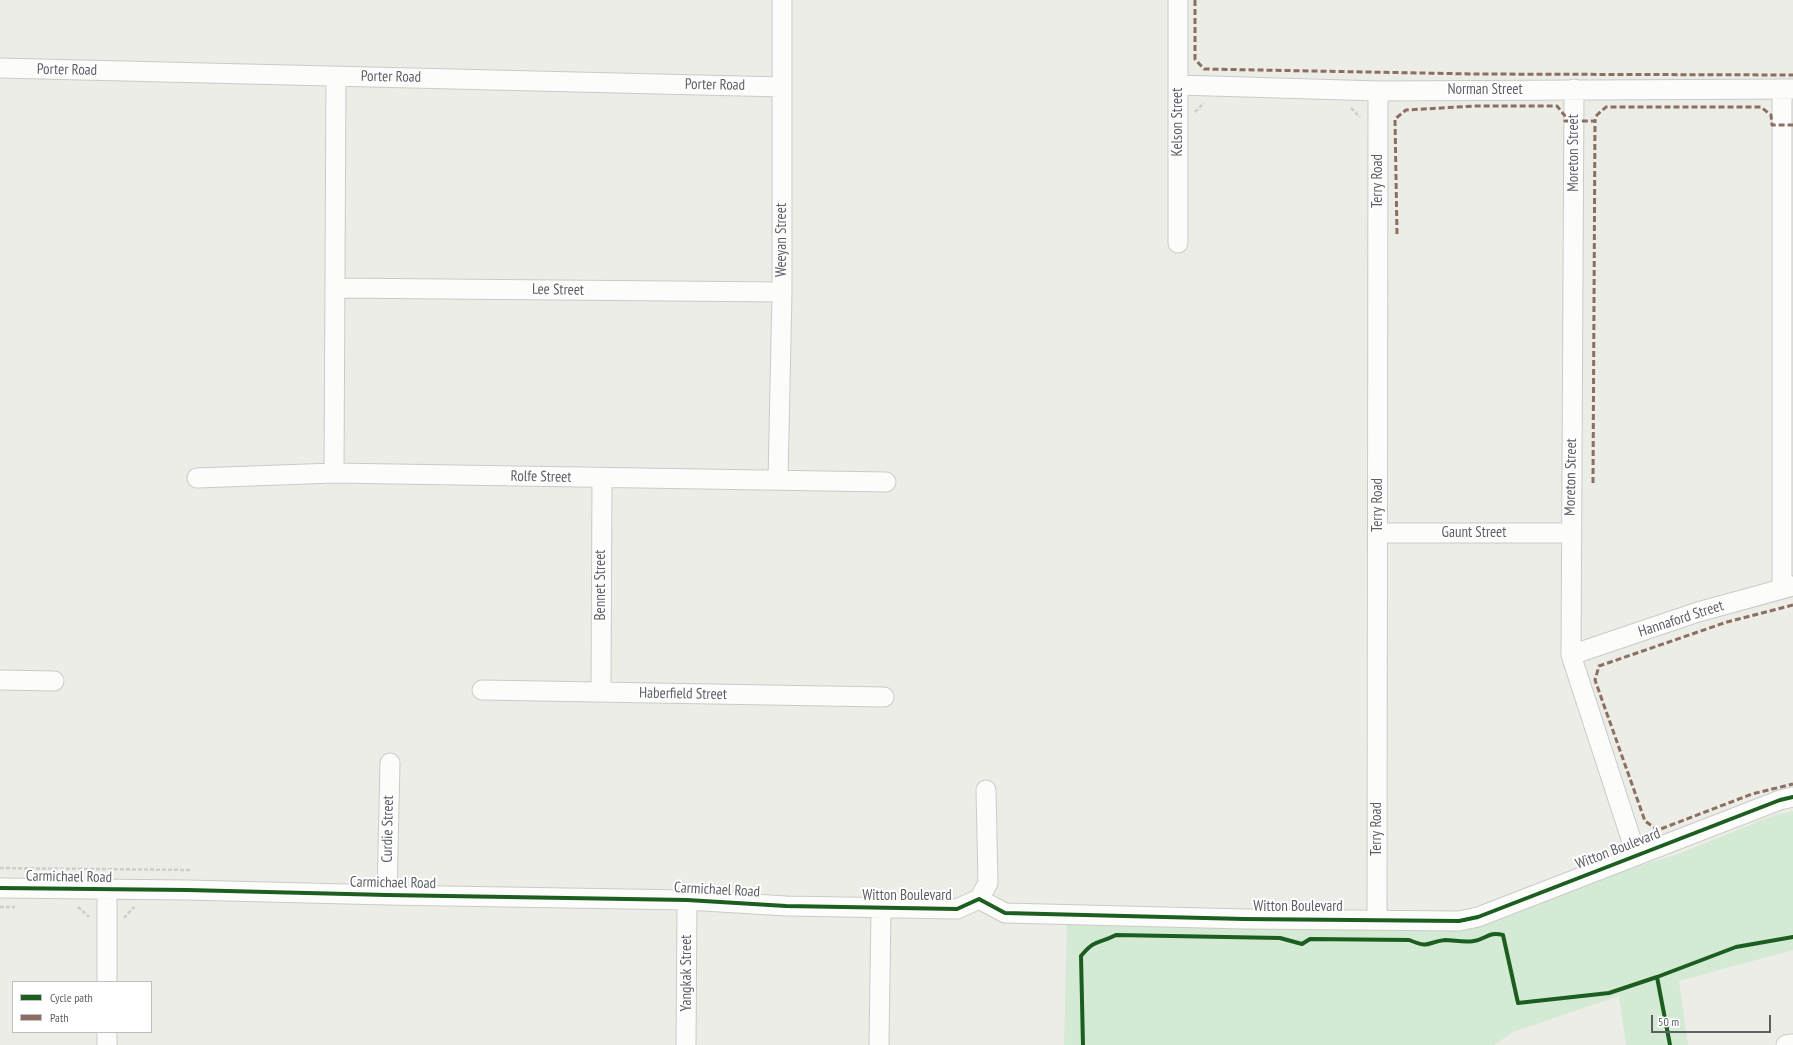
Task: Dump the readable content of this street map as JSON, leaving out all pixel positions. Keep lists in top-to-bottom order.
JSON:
{
  "streets": {
    "street": [
      "Porter Road",
      "Norman Street",
      "Kelson Street",
      "Moreton Street",
      "Terry Road",
      "Weeyan Street",
      "Lee Street",
      "Rolfe Street",
      "Gaunt Street",
      "Bennet Street",
      "Hannaford Street",
      "Haberfield Street",
      "Curdie Street",
      "Witton Boulevard",
      "Carmichael Road",
      "Yangkak Street"
    ]
  },
  "crossings": [
    ["Porter Road", "Weeyan Street"],
    ["Norman Street", "Kelson Street"],
    ["Norman Street", "Moreton Street"],
    ["Norman Street", "Terry Road"],
    ["Moreton Street", "Gaunt Street"],
    ["Moreton Street", "Hannaford Street"],
    ["Moreton Street", "Witton Boulevard"],
    ["Terry Road", "Gaunt Street"],
    ["Terry Road", "Witton Boulevard"],
    ["Weeyan Street", "Lee Street"],
    ["Weeyan Street", "Rolfe Street"],
    ["Rolfe Street", "Bennet Street"],
    ["Bennet Street", "Haberfield Street"],
    ["Curdie Street", "Carmichael Road"],
    ["Witton Boulevard", "Carmichael Road"],
    ["Carmichael Road", "Yangkak Street"]
  ],
  "legend": ["Cycle path", "Path"],
  "scale_bar": "50 m"
}
